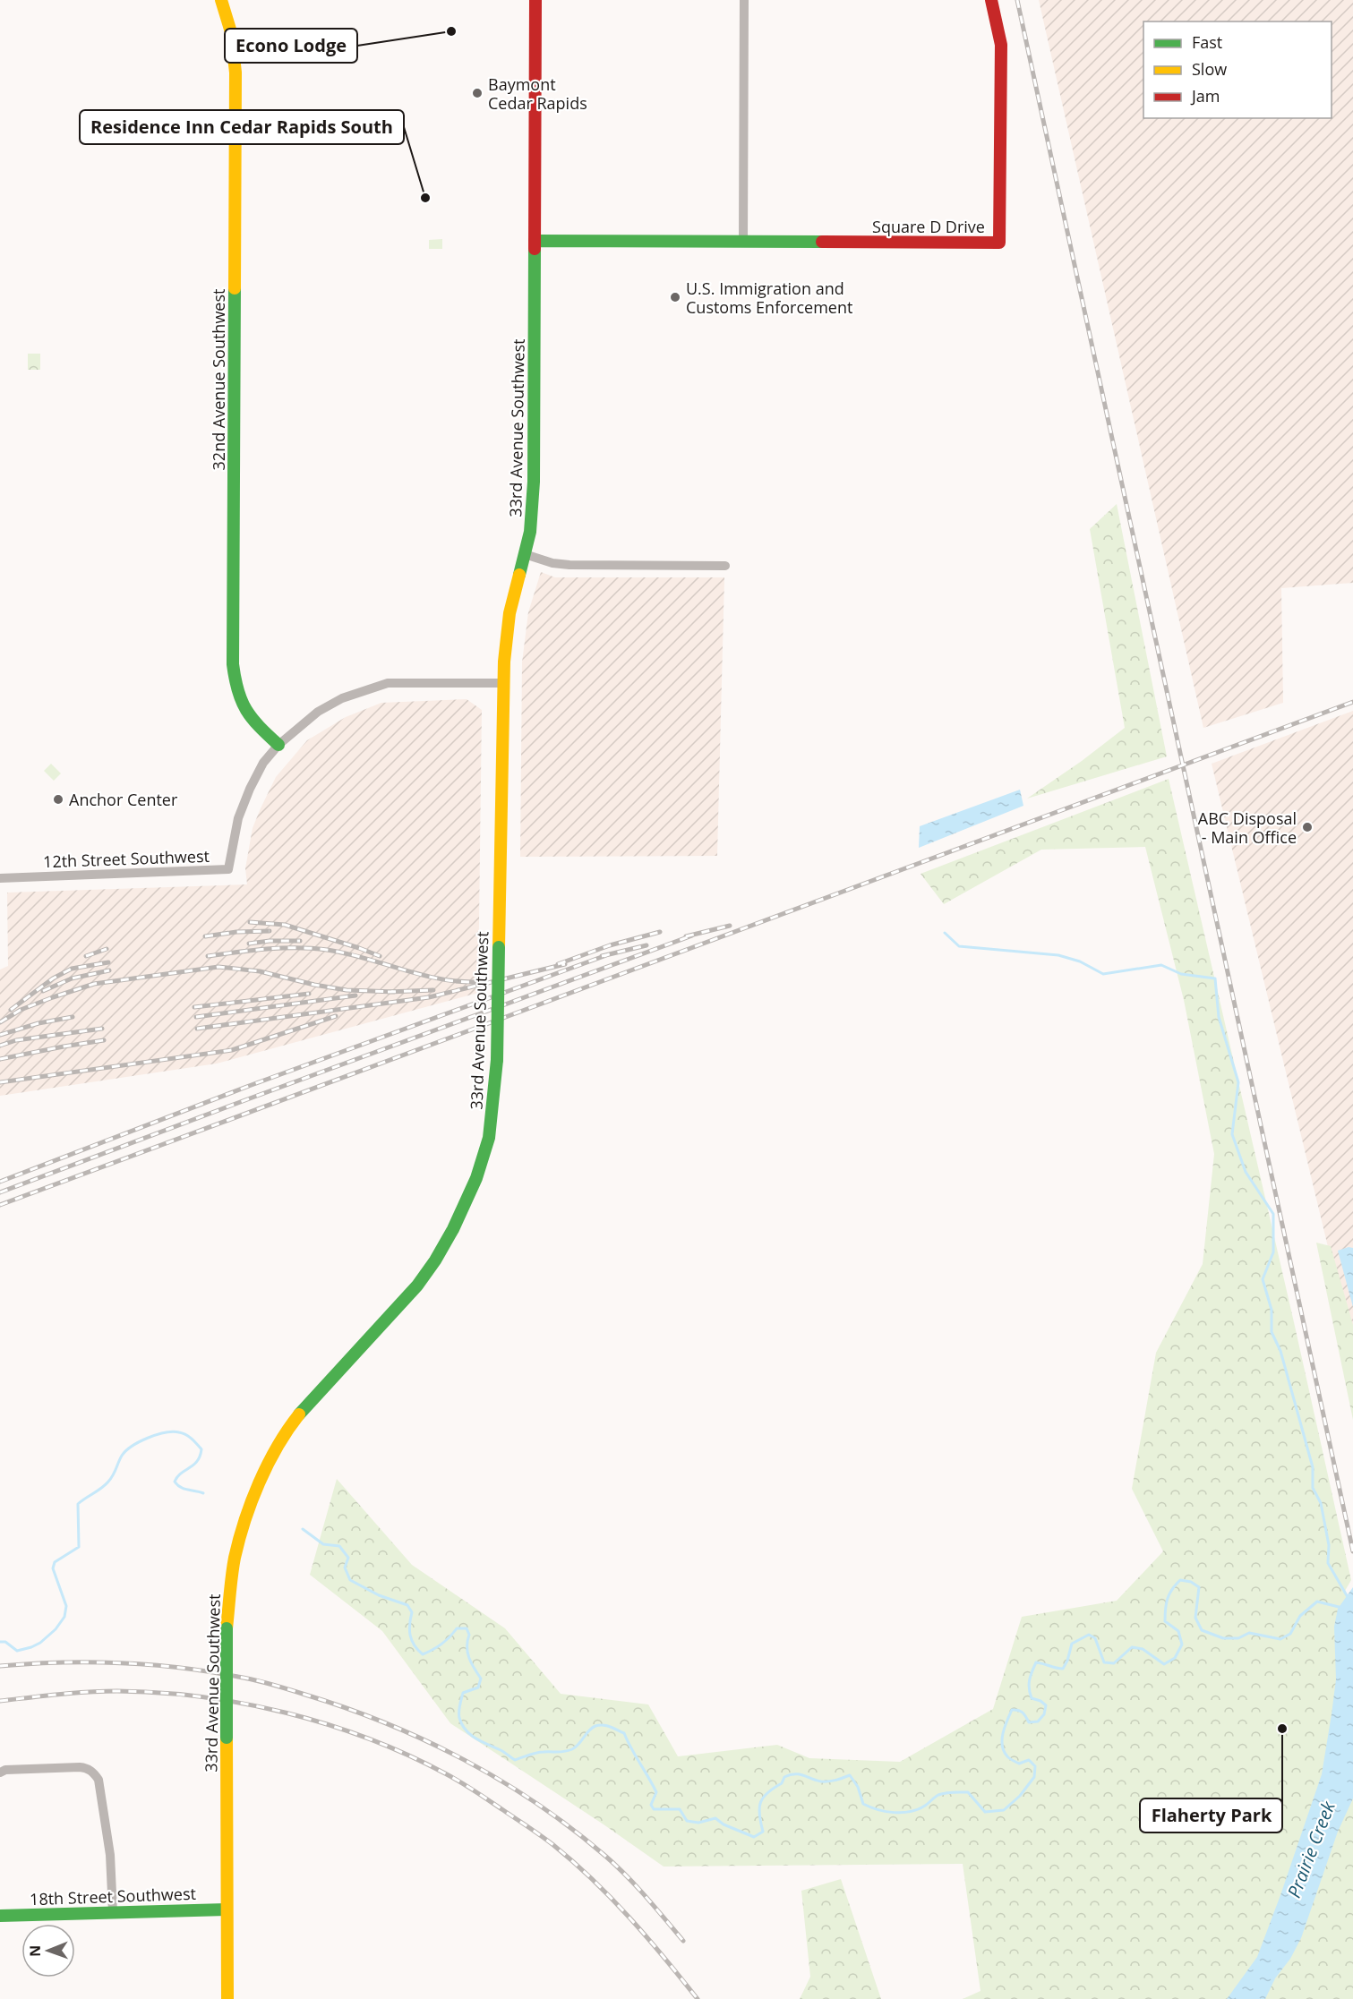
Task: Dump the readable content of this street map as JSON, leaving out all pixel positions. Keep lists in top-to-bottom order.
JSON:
{
  "streets": {
    "street": [
      "Square D Drive",
      "32nd Avenue Southwest",
      "33rd Avenue Southwest",
      "12th Street Southwest",
      "18th Street Southwest"
    ]
  },
  "crossings": [
    ["Square D Drive", "33rd Avenue Southwest"],
    ["32nd Avenue Southwest", "12th Street Southwest"],
    ["33rd Avenue Southwest", "12th Street Southwest"],
    ["33rd Avenue Southwest", "18th Street Southwest"]
  ],
  "water": ["Prairie Creek"],
  "places": [
    "Econo Lodge",
    "Baymont Cedar Rapids",
    "Residence Inn Cedar Rapids South",
    "U.S. Immigration and Customs Enforcement",
    "Anchor Center",
    "ABC Disposal - Main Office",
    "Flaherty Park"
  ],
  "legend": ["Fast", "Slow", "Jam"],
  "north": "left"
}
